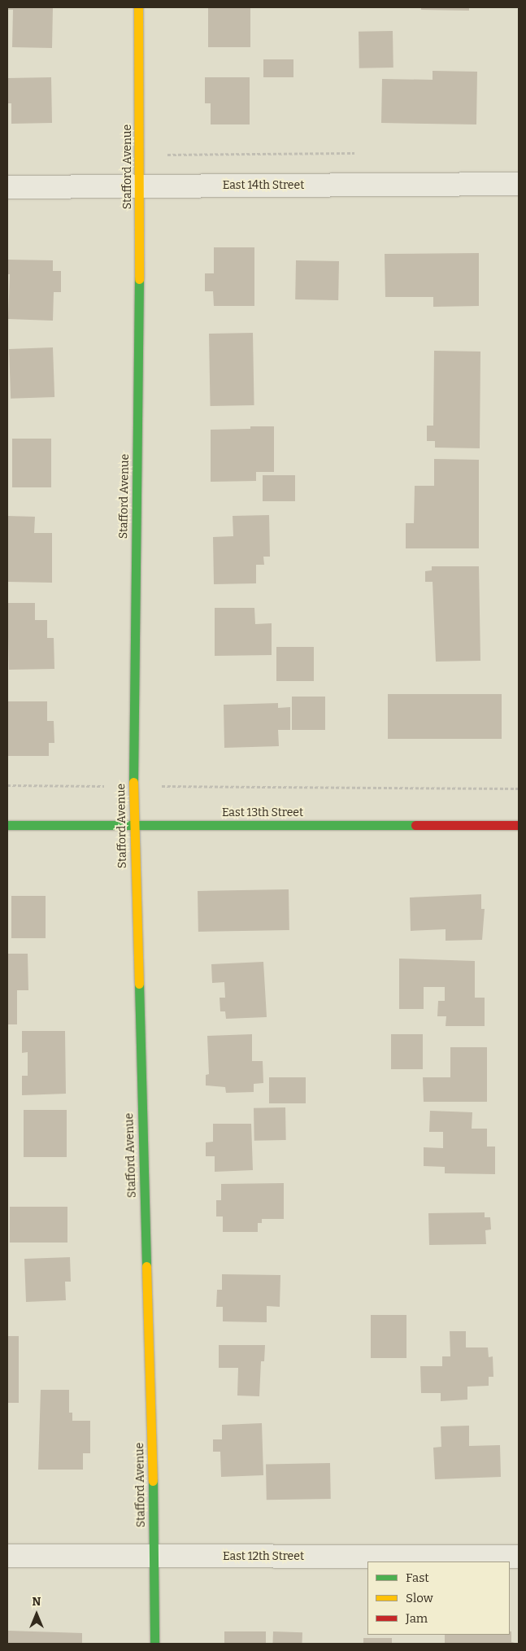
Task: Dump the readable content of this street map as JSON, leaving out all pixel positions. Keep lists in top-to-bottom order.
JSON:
{
  "streets": {
    "street": [
      "Stafford Avenue",
      "East 14th Street",
      "East 13th Street",
      "East 12th Street"
    ]
  },
  "crossings": [
    ["Stafford Avenue", "East 14th Street"],
    ["Stafford Avenue", "East 13th Street"],
    ["Stafford Avenue", "East 12th Street"]
  ],
  "legend": ["Fast", "Slow", "Jam"],
  "north": "top"
}
